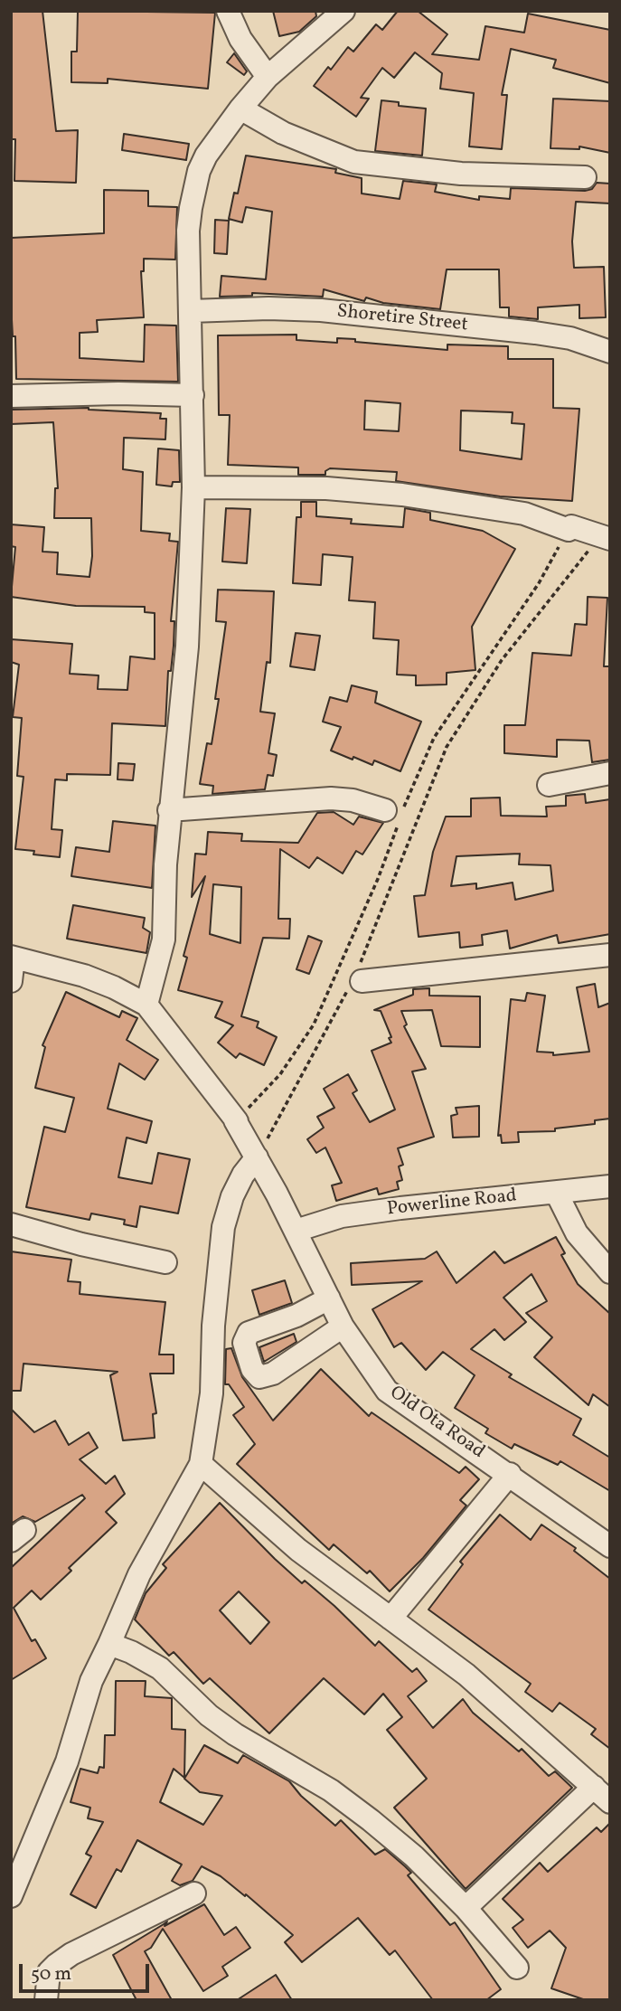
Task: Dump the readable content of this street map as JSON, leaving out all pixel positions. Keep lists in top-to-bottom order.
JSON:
{
  "streets": {
    "street": ["Shoretire Street", "Powerline Road", "Old Ota Road"]
  },
  "crossings": [
    ["Powerline Road", "Old Ota Road"]
  ],
  "scale_bar": "50 m"
}
